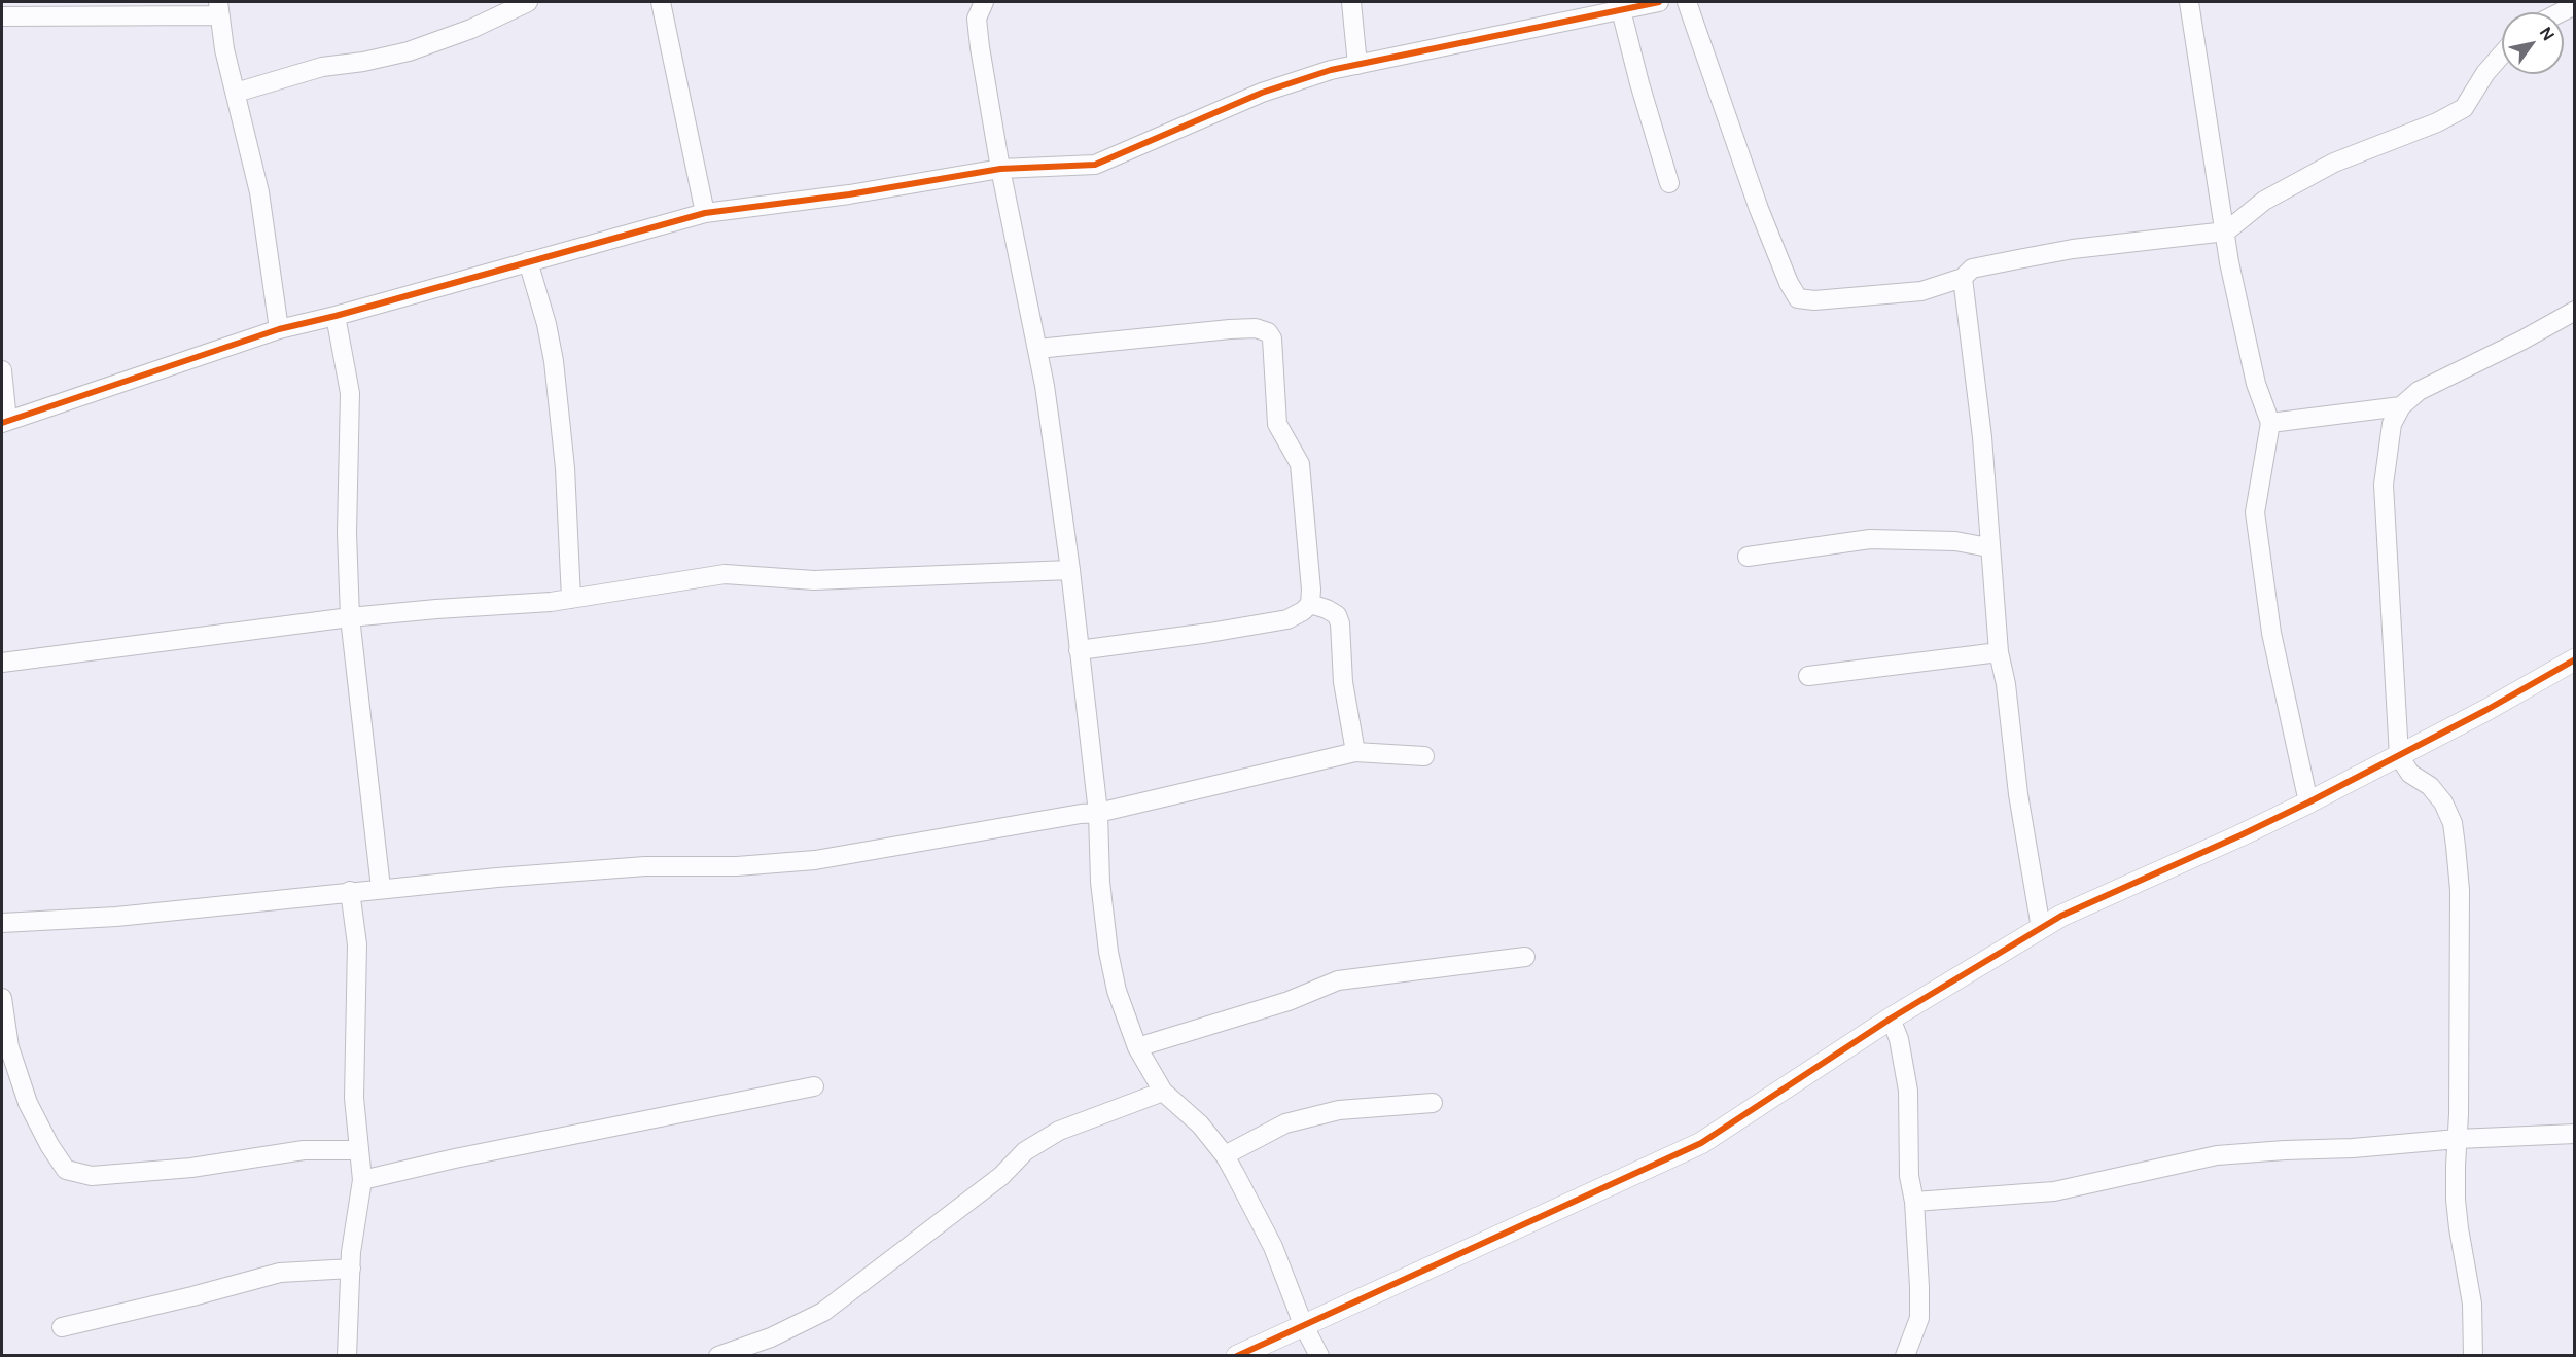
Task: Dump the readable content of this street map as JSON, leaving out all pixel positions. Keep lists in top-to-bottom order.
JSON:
{
  "north": "top right"
}
